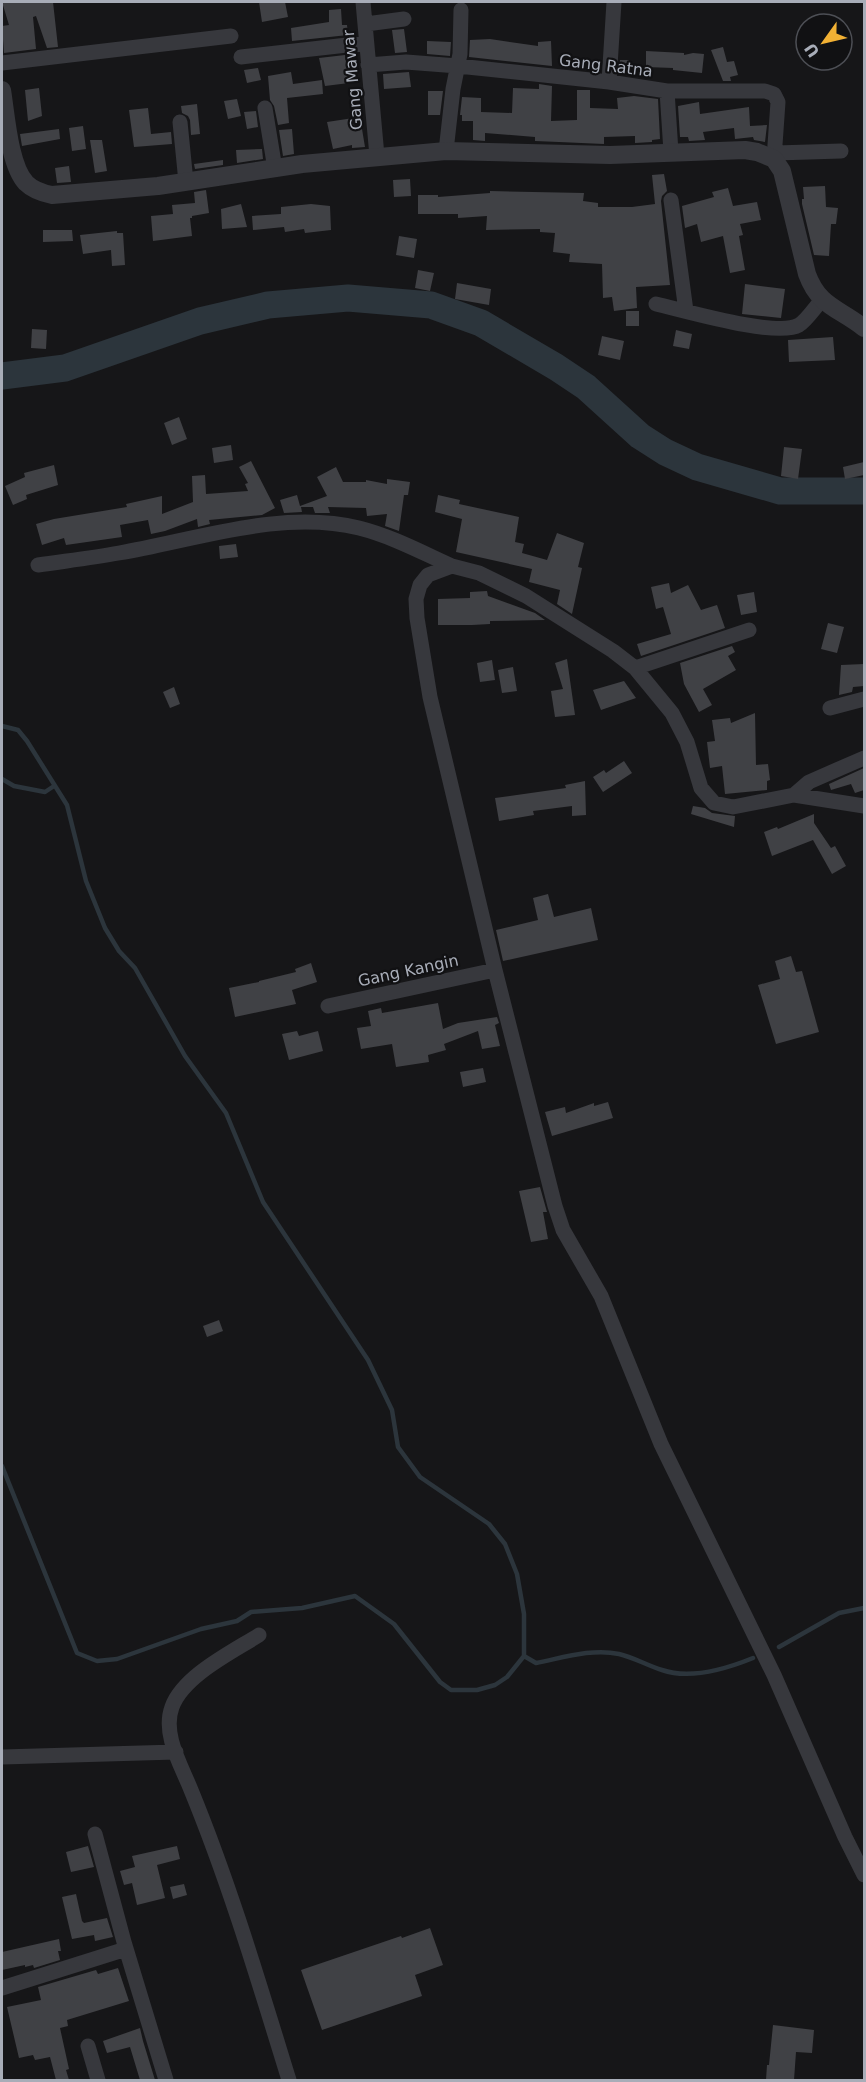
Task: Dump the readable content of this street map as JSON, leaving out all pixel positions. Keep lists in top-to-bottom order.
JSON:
{
  "streets": {
    "street": ["Gang Ratna", "Gang Mawar", "Gang Kangin"]
  },
  "crossings": [
    ["Gang Ratna", "Gang Mawar"]
  ],
  "north": "bottom left"
}
